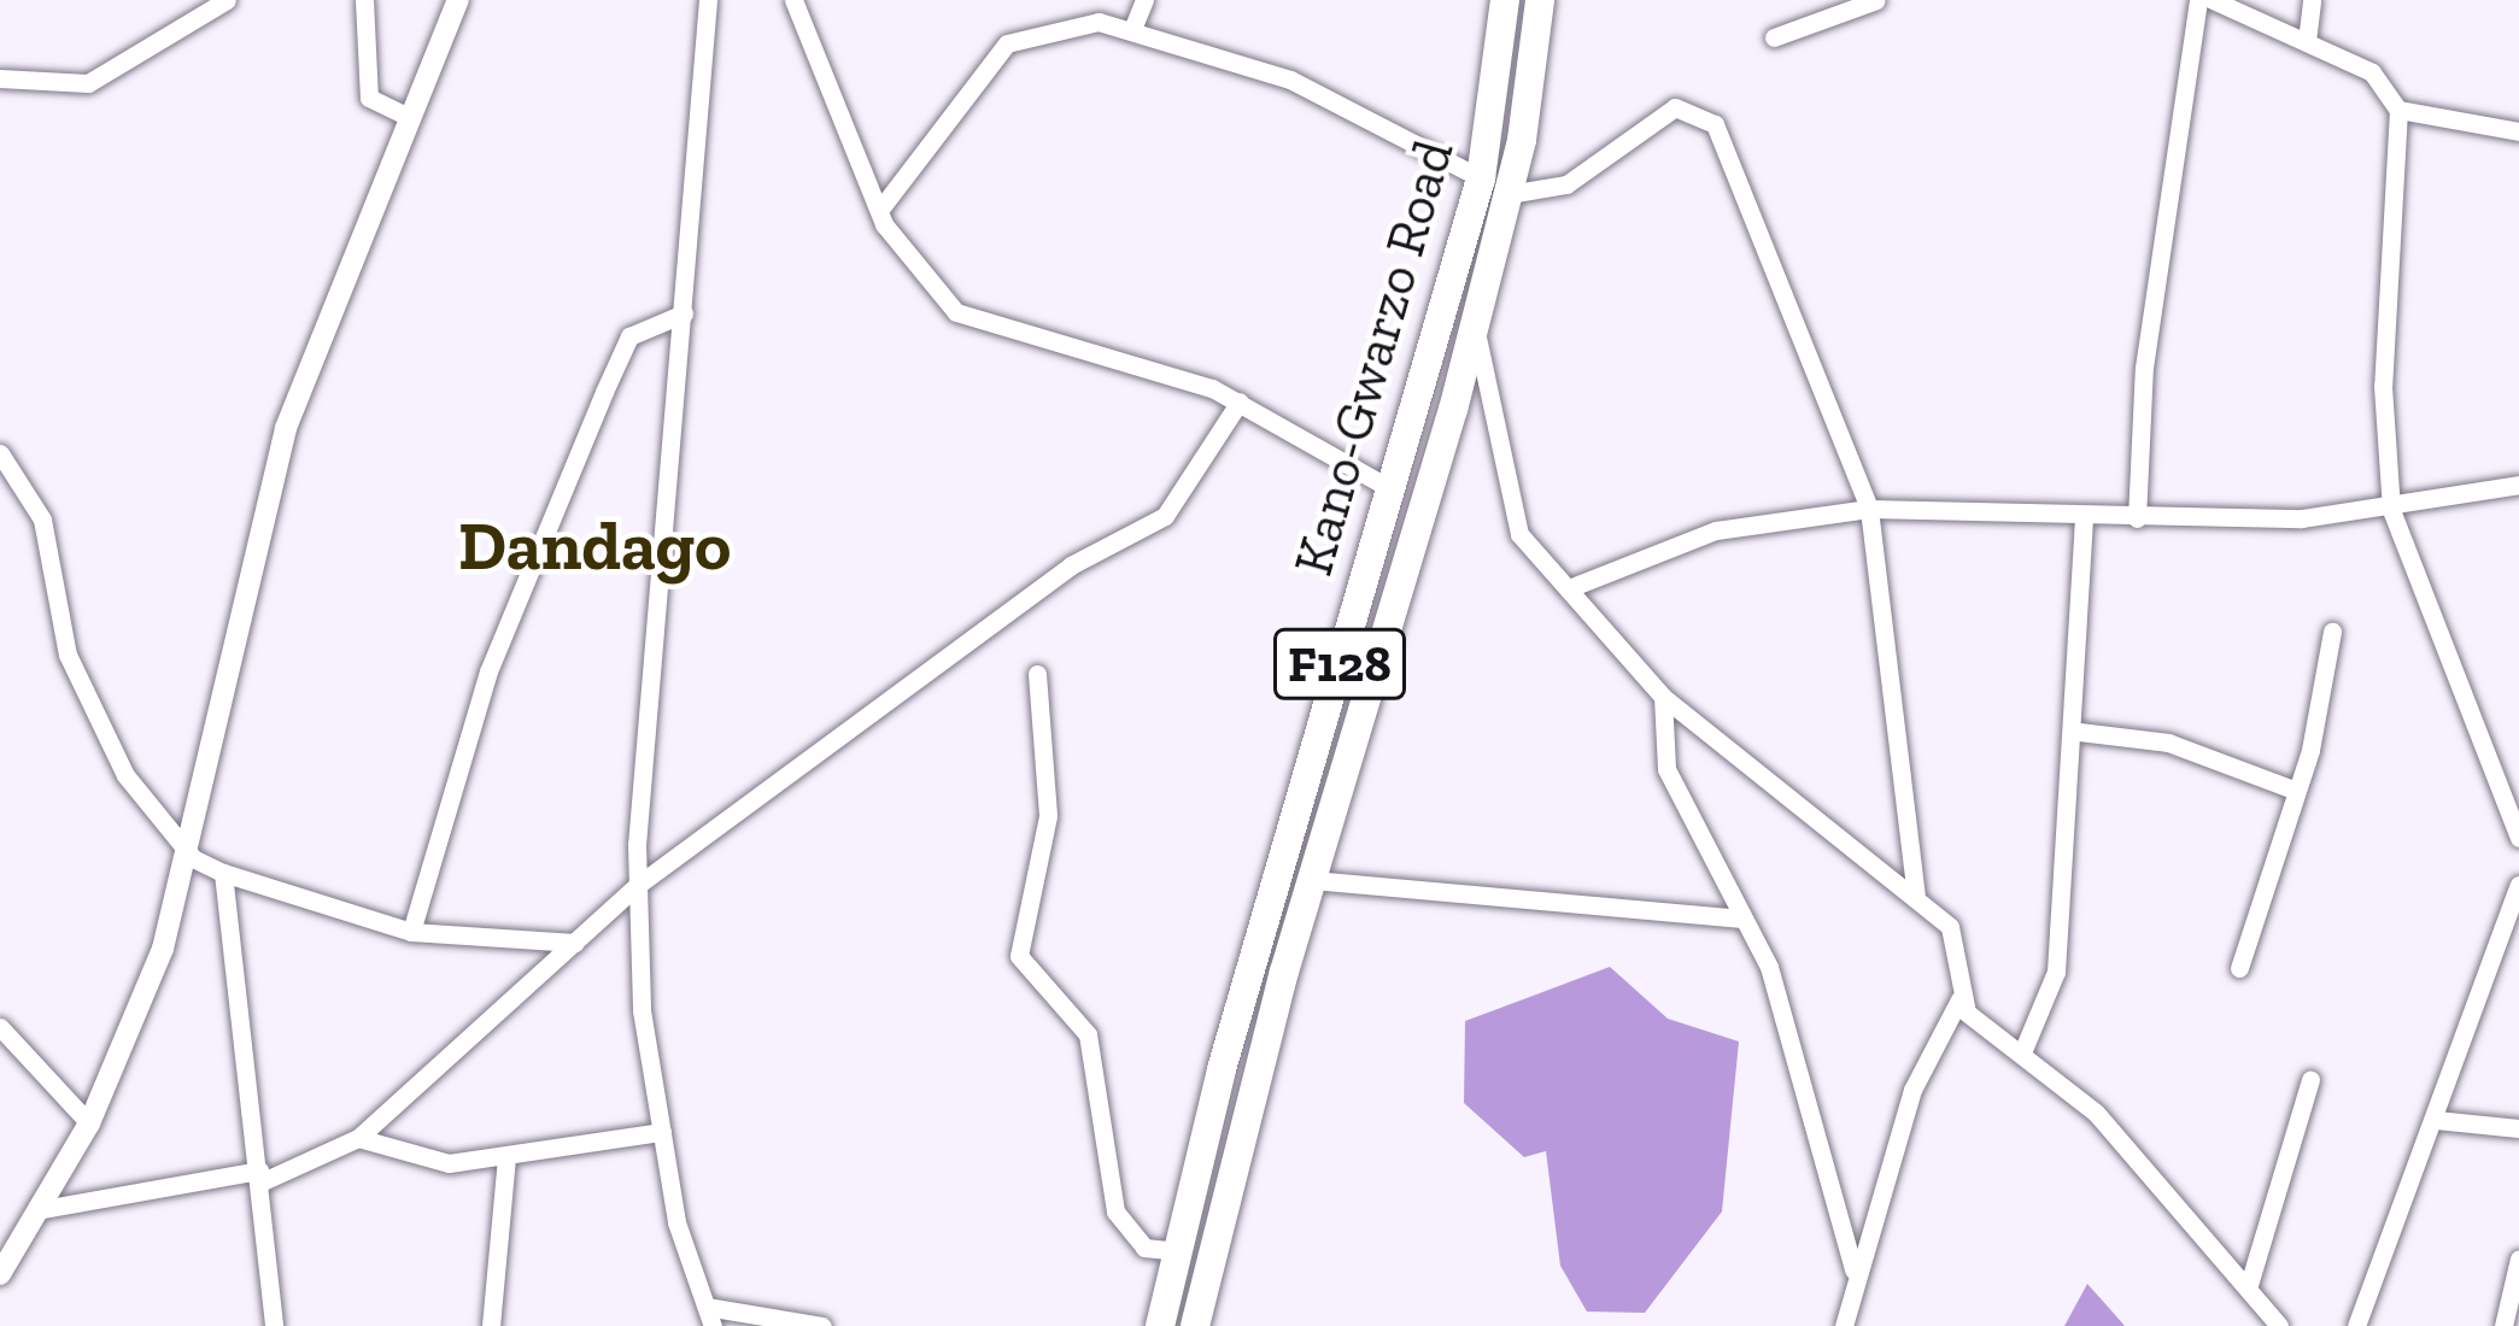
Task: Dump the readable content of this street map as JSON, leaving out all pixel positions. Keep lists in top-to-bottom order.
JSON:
{
  "streets": {
    "main road": ["Kano-Gwarzo Road", "F128"]
  },
  "districts": ["Dandago"]
}
